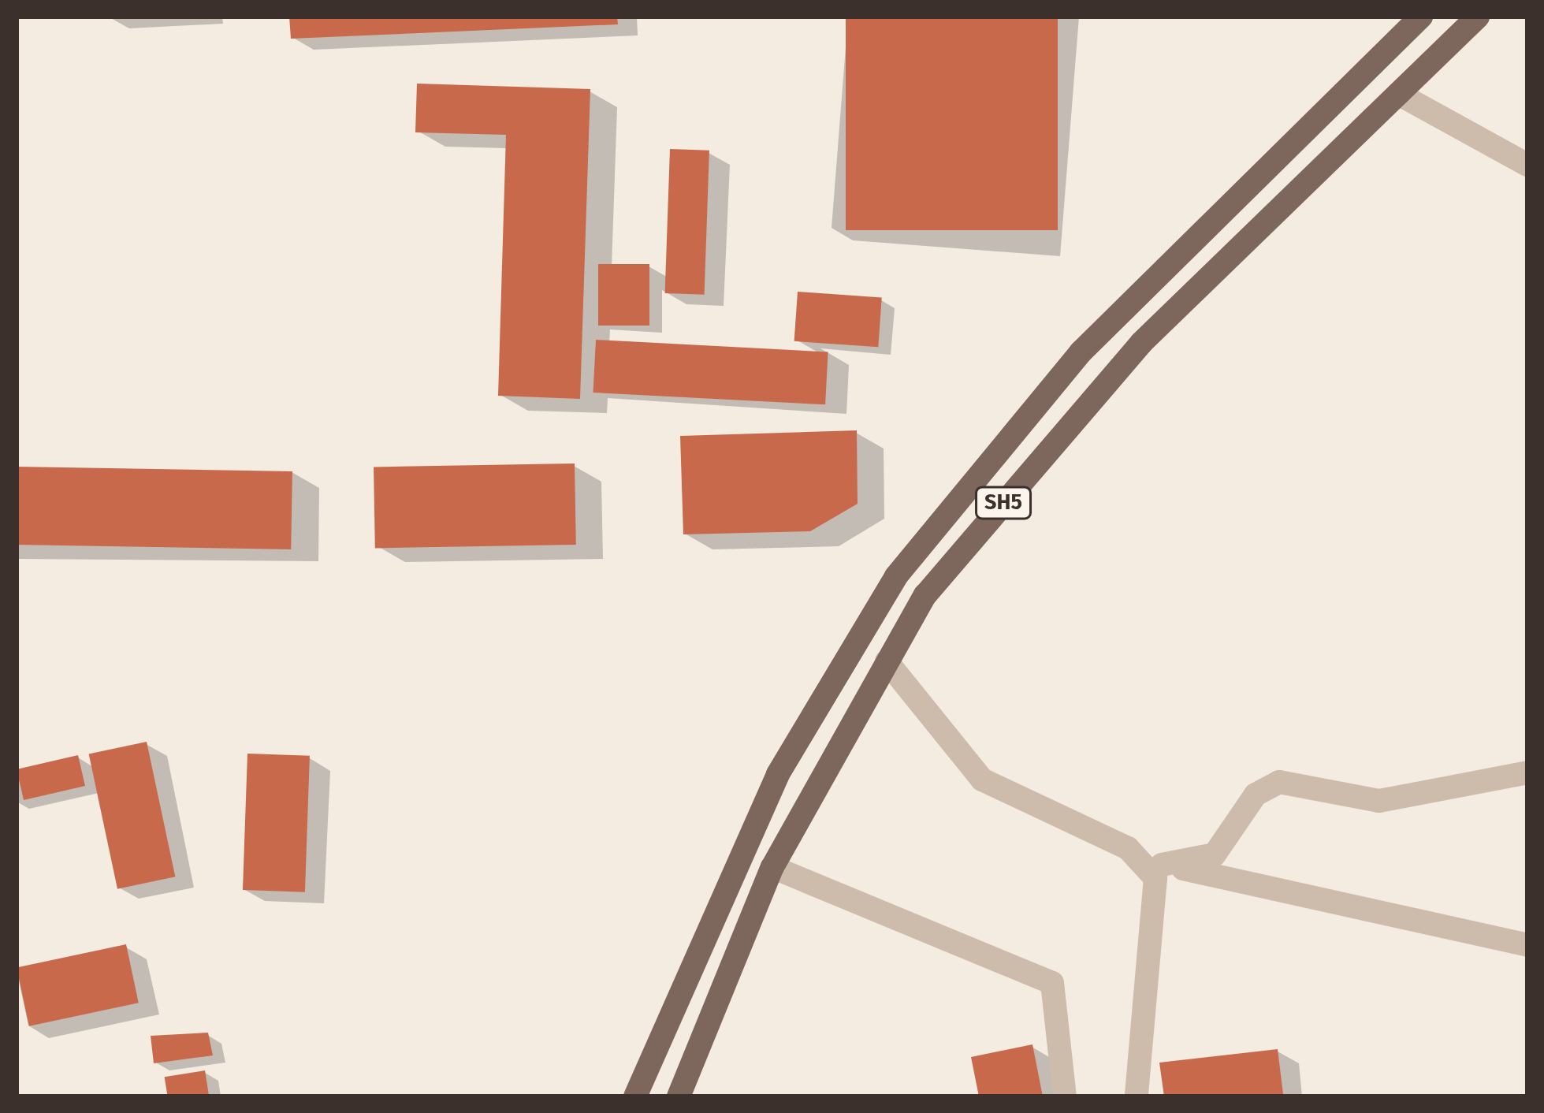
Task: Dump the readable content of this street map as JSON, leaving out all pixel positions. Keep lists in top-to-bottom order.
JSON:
{
  "streets": {
    "main road": ["SH5"]
  }
}
